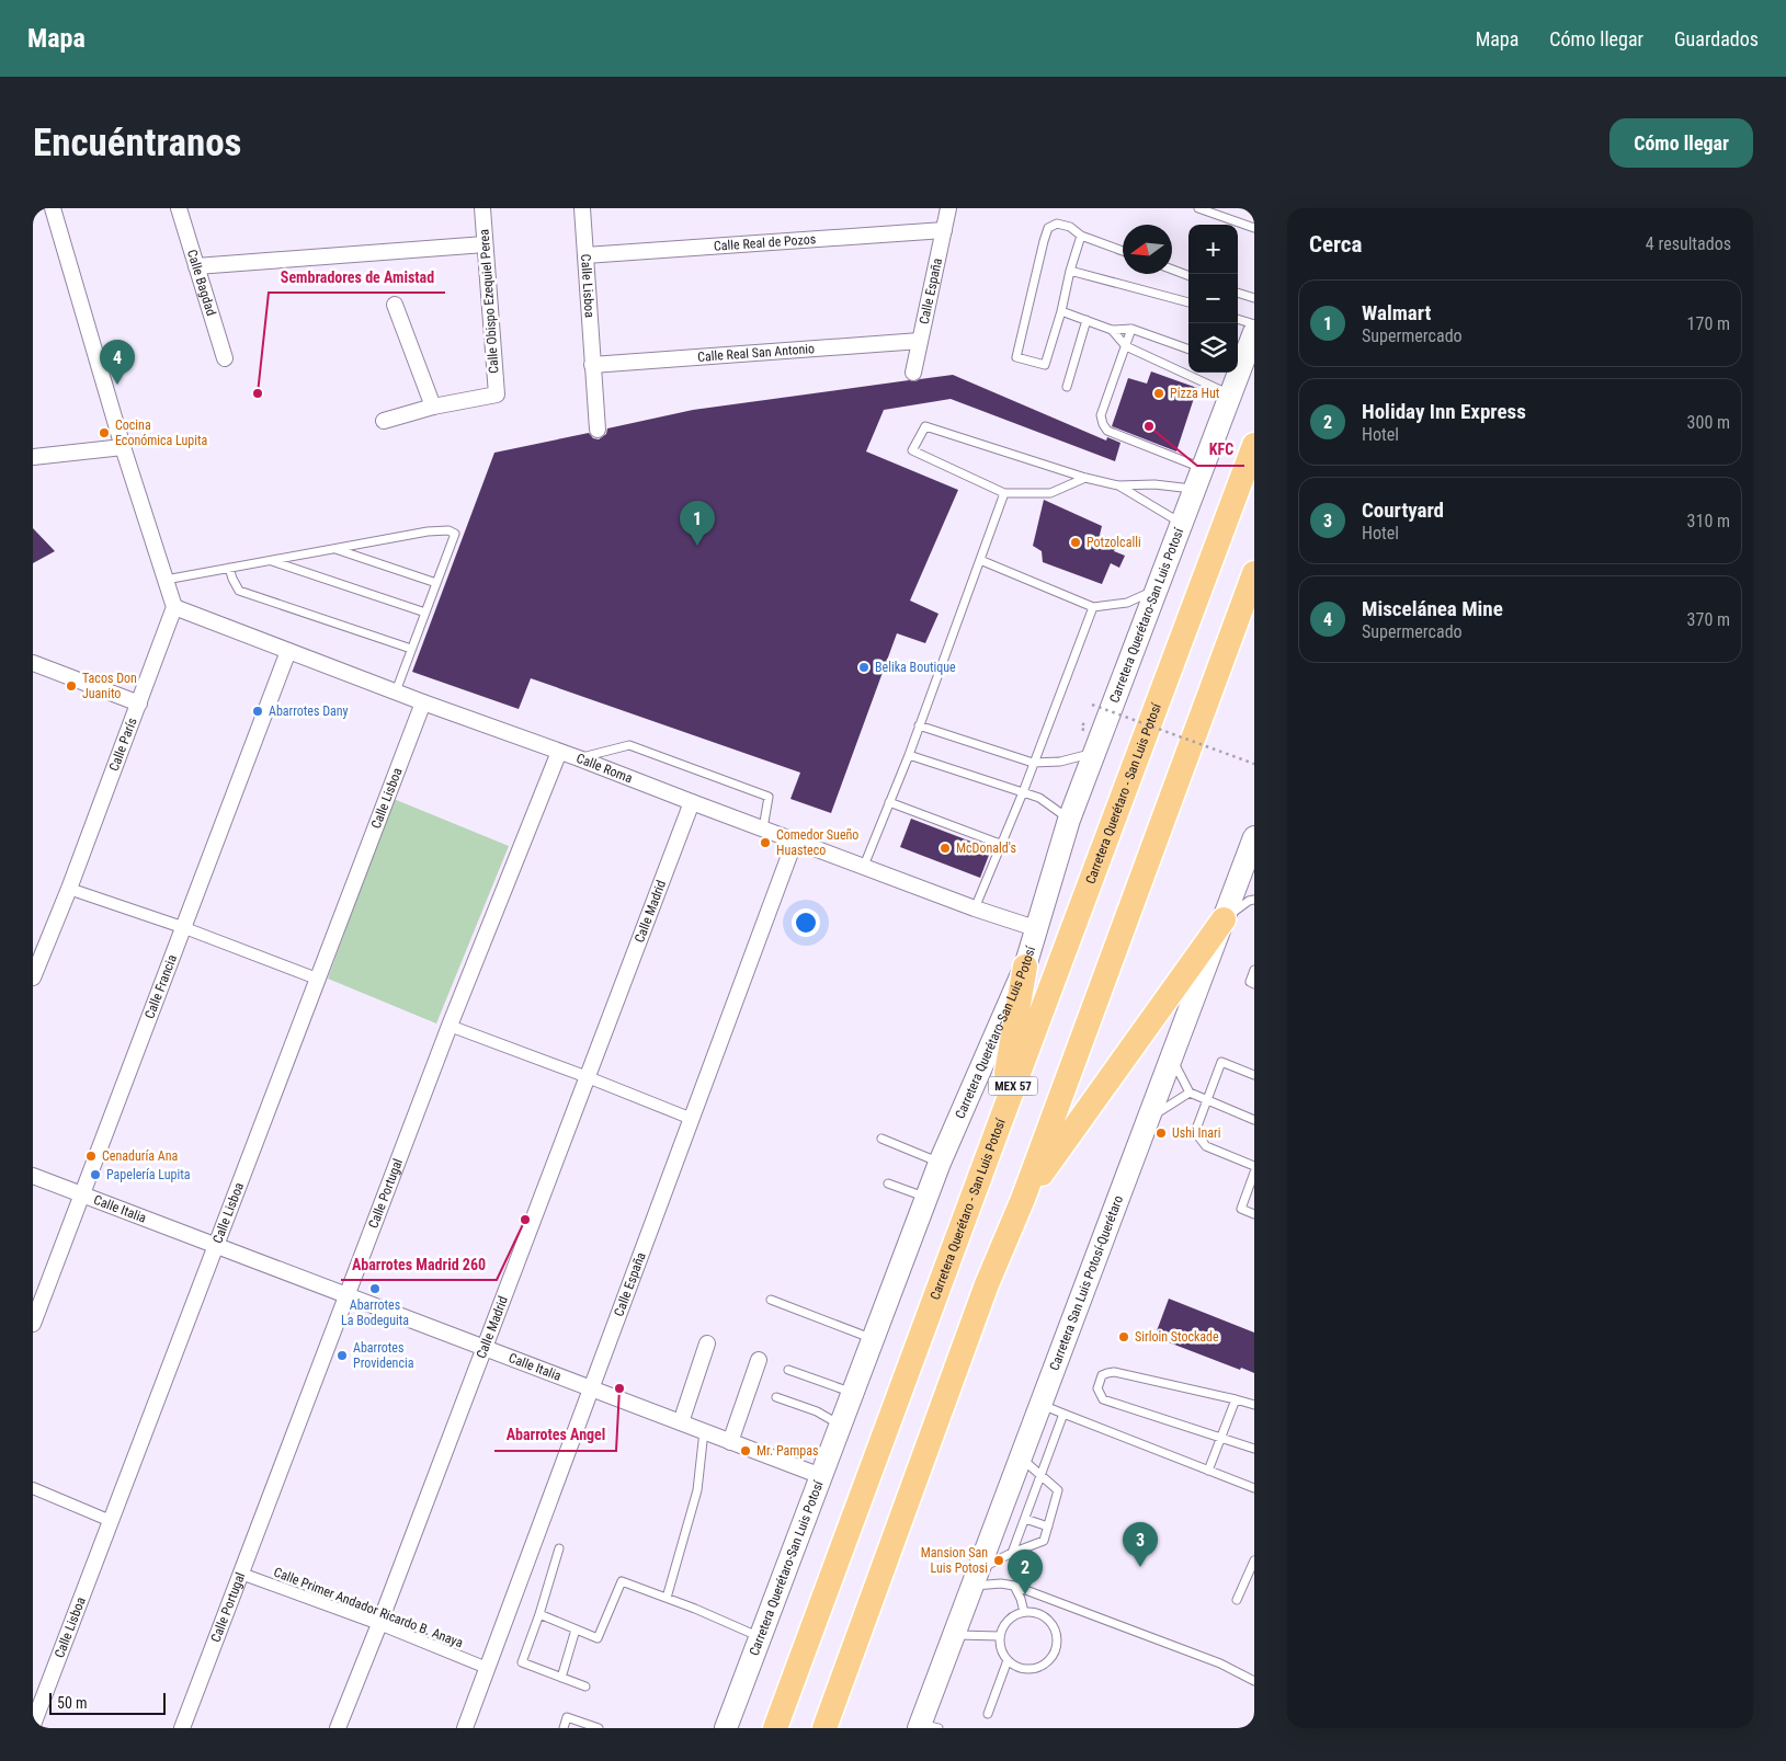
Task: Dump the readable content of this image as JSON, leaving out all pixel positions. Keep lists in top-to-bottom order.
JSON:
{
  "streets": {
    "highway": ["Carretera Querétaro - San Luis Potosí", "MEX 57"],
    "main road": ["Carretera Querétaro-San Luis Potosí", "Carretera San Luis Potosí-Querétaro"],
    "street": [
      "Calle Real de Pozos",
      "Calle Bagdad",
      "Calle Lisboa",
      "Calle España",
      "Calle Obispo Ezequiel Perea",
      "Calle Real San Antonio",
      "Calle París",
      "Calle Roma",
      "Calle Madrid",
      "Calle Francia",
      "Calle Portugal",
      "Calle Italia",
      "Calle Primer Andador Ricardo B. Anaya"
    ]
  },
  "crossings": [
    ["Calle Real de Pozos", "Calle Lisboa"],
    ["Calle Real de Pozos", "Calle España"],
    ["Calle Lisboa", "Calle Real San Antonio"],
    ["Calle Lisboa", "Calle Roma"],
    ["Calle Lisboa", "Calle Italia"],
    ["Calle España", "Calle Real San Antonio"],
    ["Calle España", "Calle Roma"],
    ["Calle España", "Calle Italia"],
    ["Calle España", "Calle Primer Andador Ricardo B. Anaya"],
    ["Carretera Querétaro-San Luis Potosí", "Calle Roma"],
    ["Carretera Querétaro-San Luis Potosí", "Calle Italia"],
    ["Calle París", "Calle Roma"],
    ["Calle Roma", "Calle Madrid"],
    ["Calle Roma", "Calle Francia"],
    ["Calle Roma", "Calle Portugal"],
    ["Calle Madrid", "Calle Italia"],
    ["Calle Madrid", "Calle Primer Andador Ricardo B. Anaya"],
    ["Calle Francia", "Calle Italia"],
    ["Calle Portugal", "Calle Italia"],
    ["Calle Portugal", "Calle Primer Andador Ricardo B. Anaya"]
  ],
  "places": [
    "Sembradores de Amistad",
    "Pizza Hut",
    "KFC",
    "Cocina Económica Lupita",
    "Potzolcalli",
    "Belika Boutique",
    "Tacos Don Juanito",
    "Abarrotes Dany",
    "Comedor Sueño Huasteco",
    "McDonald's",
    "Ushi Inari",
    "Cenaduría Ana",
    "Papelería Lupita",
    "Abarrotes Madrid 260",
    "Abarrotes La Bodeguita",
    "Sirloin Stockade",
    "Abarrotes Providencia",
    "Abarrotes Angel",
    "Mr. Pampas",
    "Mansion San Luis Potosi"
  ],
  "scale_bar": "50 m",
  "north": "left",
  "page": {
    "header": "Mapa",
    "nav": ["Mapa", "Cómo llegar", "Guardados"],
    "buttons": "Cómo llegar",
    "title": "Encuéntranos",
    "heading": ["Cerca", "4 resultados"],
    "map_buttons": ["+", "−"],
    "list": [
      {
        "mark": "1",
        "name": "Walmart",
        "note": "Supermercado",
        "value": "170 m"
      },
      {
        "mark": "2",
        "name": "Holiday Inn Express",
        "note": "Hotel",
        "value": "300 m"
      },
      {
        "mark": "3",
        "name": "Courtyard",
        "note": "Hotel",
        "value": "310 m"
      },
      {
        "mark": "4",
        "name": "Miscelánea Mine",
        "note": "Supermercado",
        "value": "370 m"
      }
    ],
    "pins": [
      "4",
      "1",
      "3",
      "2"
    ],
    "scale": "50 m"
  }
}
